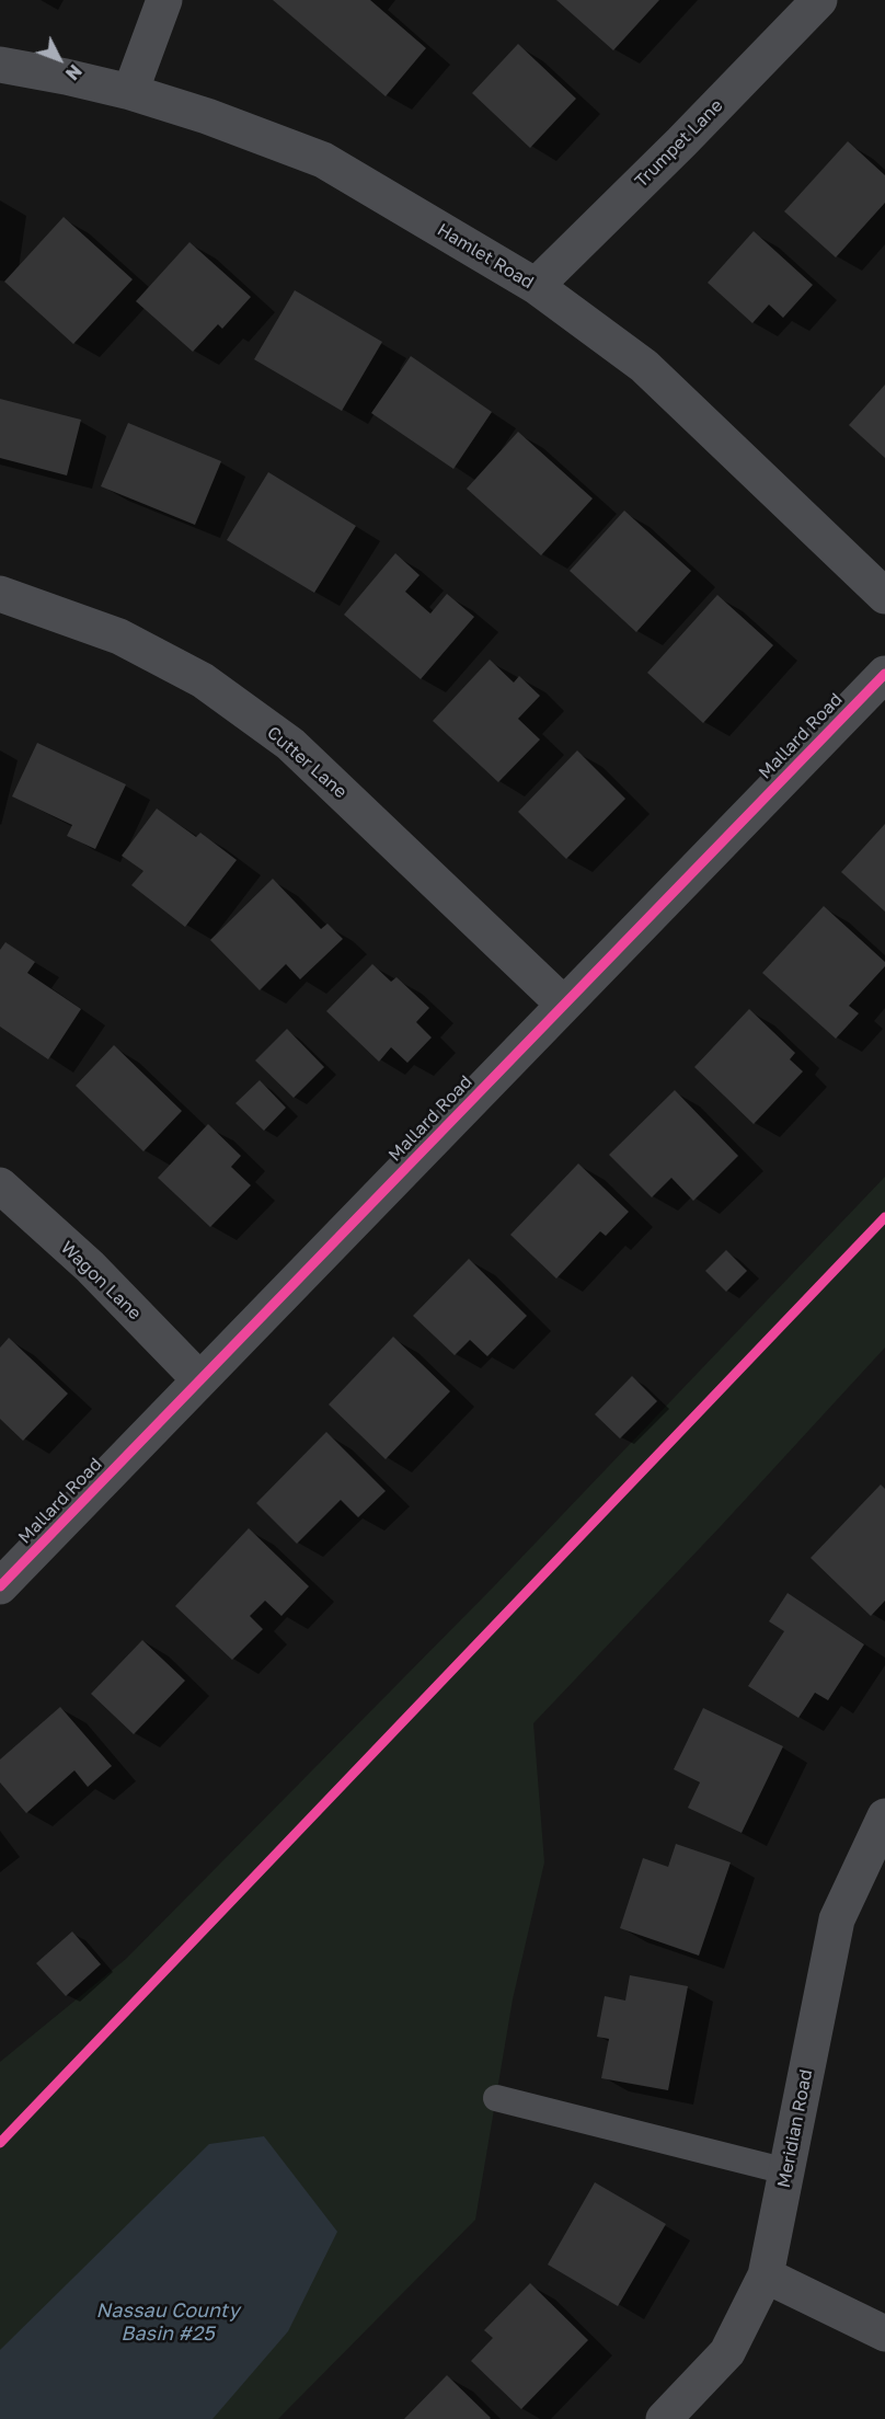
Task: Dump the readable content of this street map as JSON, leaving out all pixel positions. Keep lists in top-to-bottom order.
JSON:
{
  "streets": {
    "street": [
      "Trumpet Lane",
      "Hamlet Road",
      "Mallard Road",
      "Cutter Lane",
      "Wagon Lane",
      "Meridian Road"
    ]
  },
  "crossings": [
    ["Trumpet Lane", "Hamlet Road"],
    ["Mallard Road", "Cutter Lane"],
    ["Mallard Road", "Wagon Lane"]
  ],
  "water": ["Nassau County Basin #25"],
  "north": "bottom right"
}
